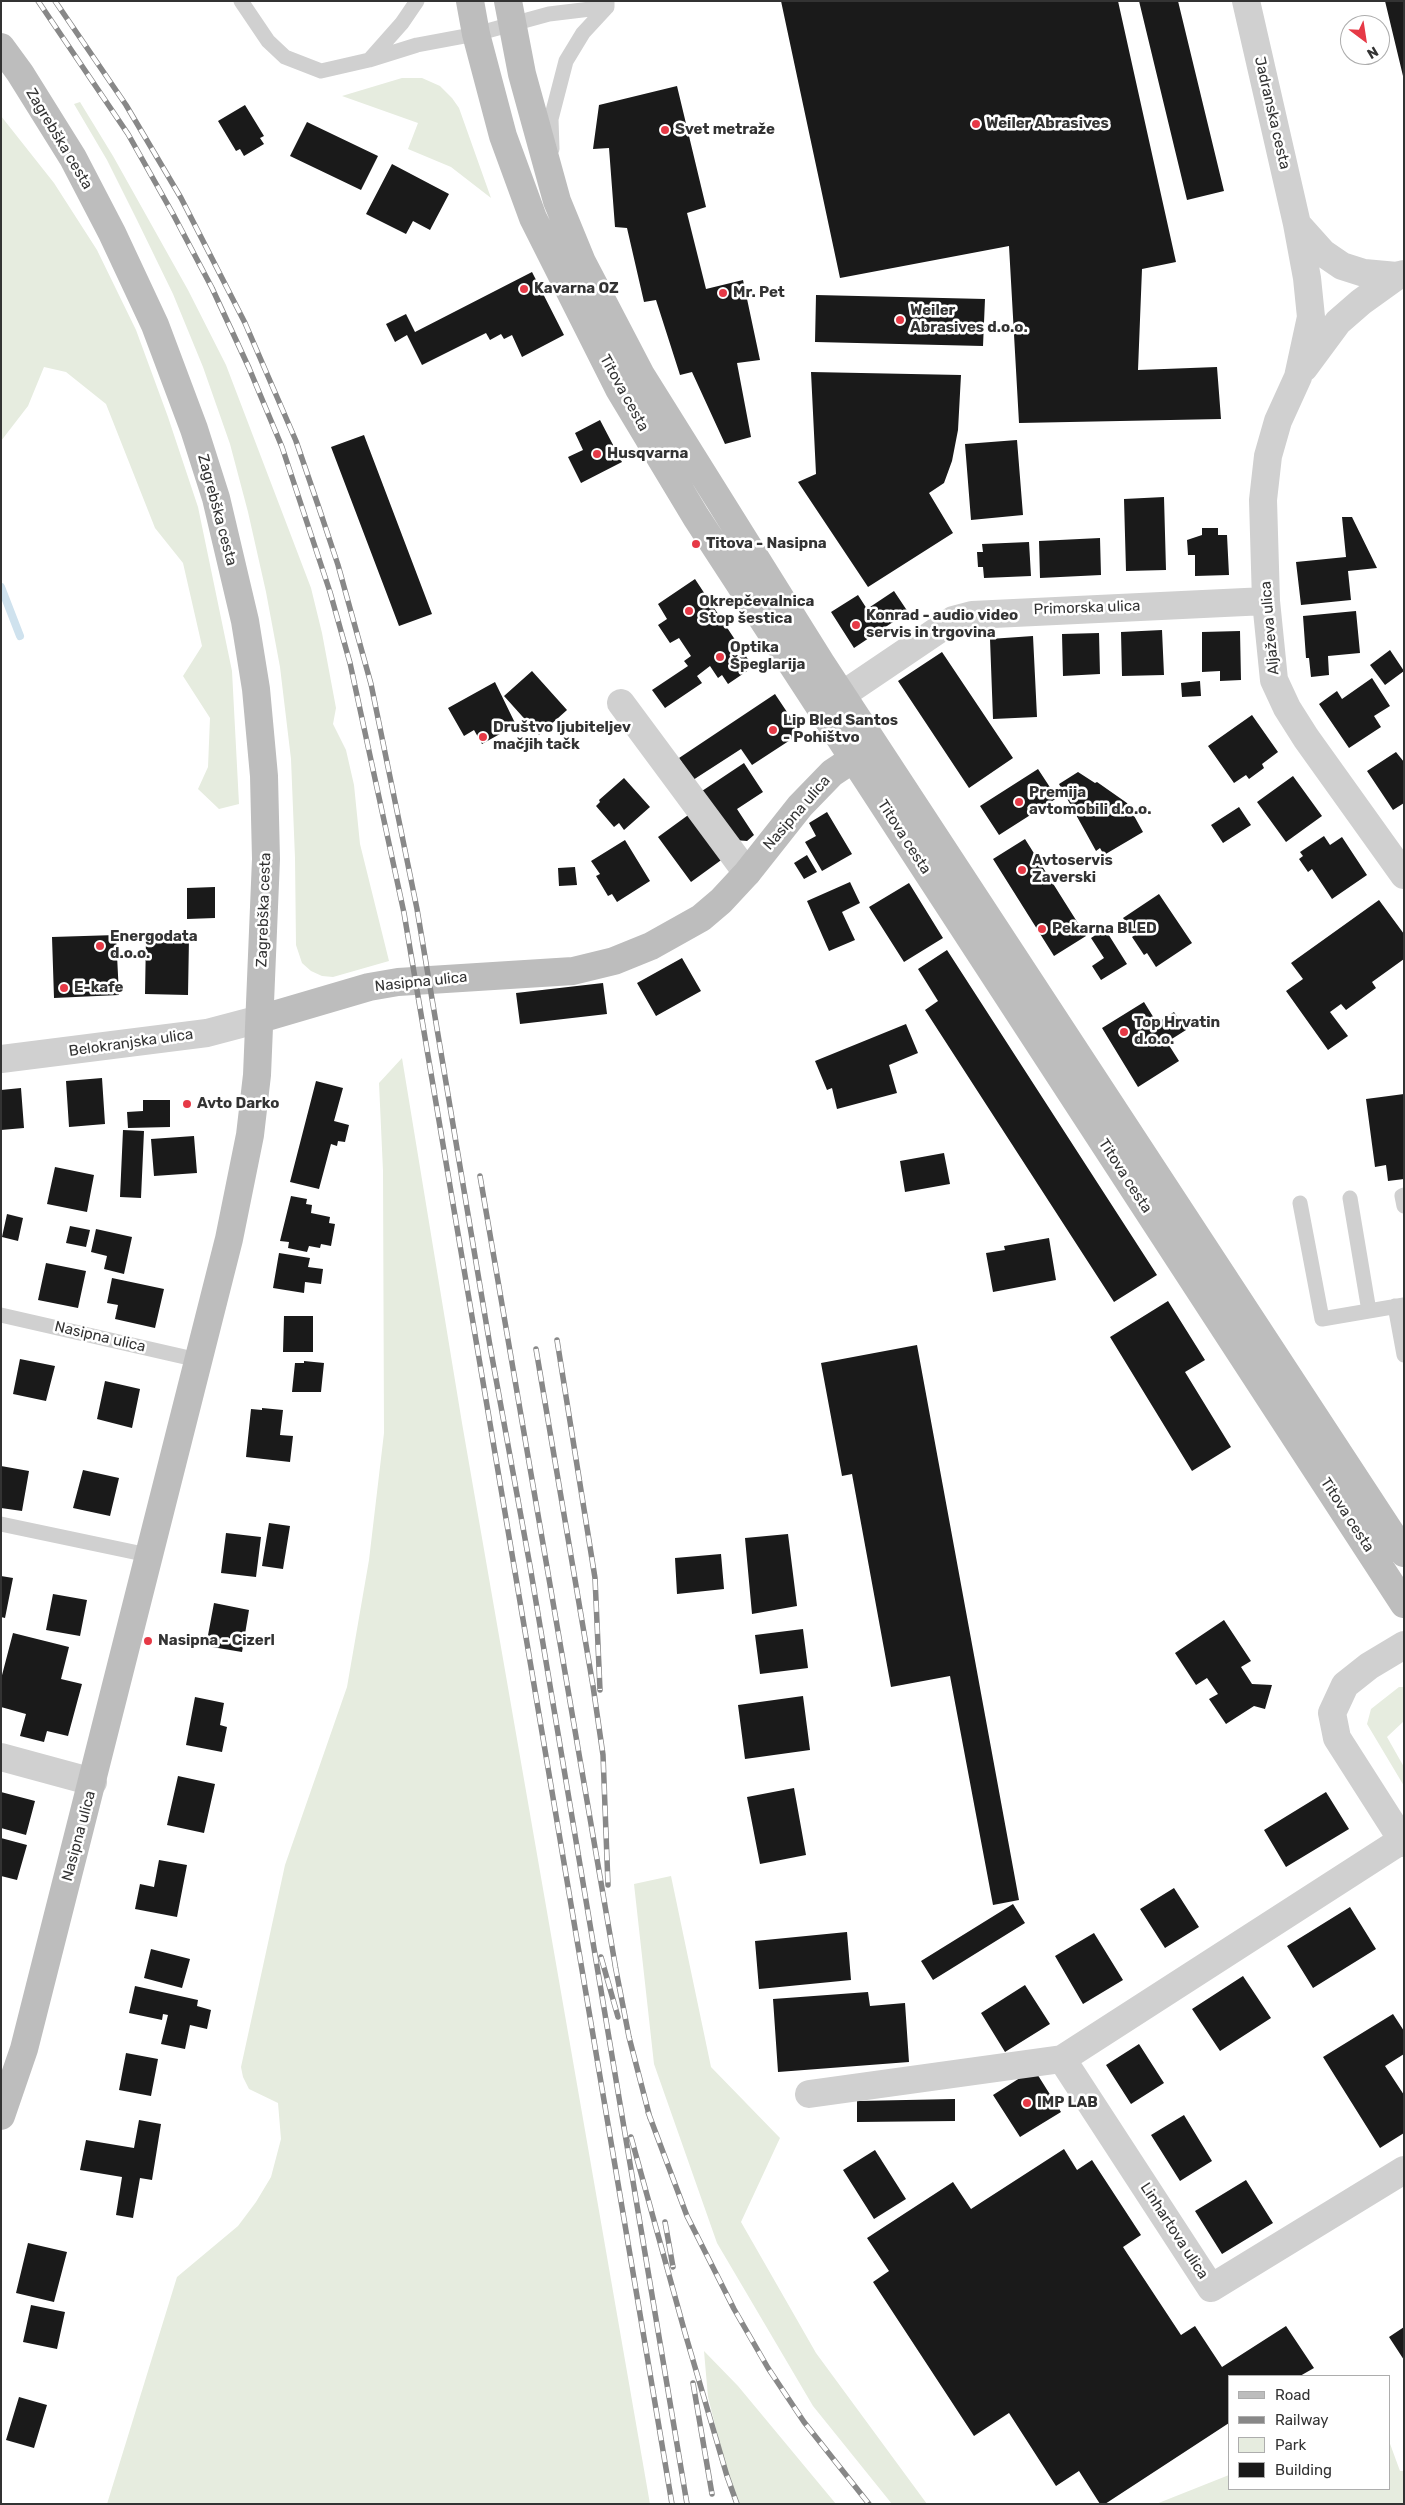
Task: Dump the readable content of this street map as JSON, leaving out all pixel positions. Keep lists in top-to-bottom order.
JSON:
{
  "streets": {
    "main road": ["Zagrebška cesta", "Titova cesta", "Nasipna ulica"],
    "street": [
      "Jadranska cesta",
      "Primorska ulica",
      "Aljaževa ulica",
      "Belokranjska ulica",
      "Linhartova ulica"
    ]
  },
  "crossings": [
    ["Jadranska cesta", "Aljaževa ulica"],
    ["Zagrebška cesta", "Nasipna ulica"],
    ["Zagrebška cesta", "Belokranjska ulica"],
    ["Titova cesta", "Primorska ulica"],
    ["Titova cesta", "Nasipna ulica"],
    ["Primorska ulica", "Aljaževa ulica"],
    ["Nasipna ulica", "Belokranjska ulica"]
  ],
  "places": [
    "Weiler Abrasives",
    "Svet metraže",
    "Kavarna OZ",
    "Mr. Pet",
    "Weiler Abrasives d.o.o.",
    "Husqvarna",
    "Titova - Nasipna",
    "Okrepčevalnica Stop šestica",
    "Konrad - audio video servis in trgovina",
    "Optika Špeglarija",
    "Lip Bled Santos - Pohištvo",
    "Društvo ljubiteljev mačjih tačk",
    "Premija avtomobili d.o.o.",
    "Avtoservis Zaverski",
    "Pekarna BLED",
    "Energodata d.o.o.",
    "E-kafe",
    "Top Hrvatin d.o.o.",
    "Avto Darko",
    "Nasipna - Cizerl",
    "IMP LAB"
  ],
  "legend": [
    "Road",
    "Railway",
    "Park",
    "Building"
  ],
  "north": "bottom right"
}
